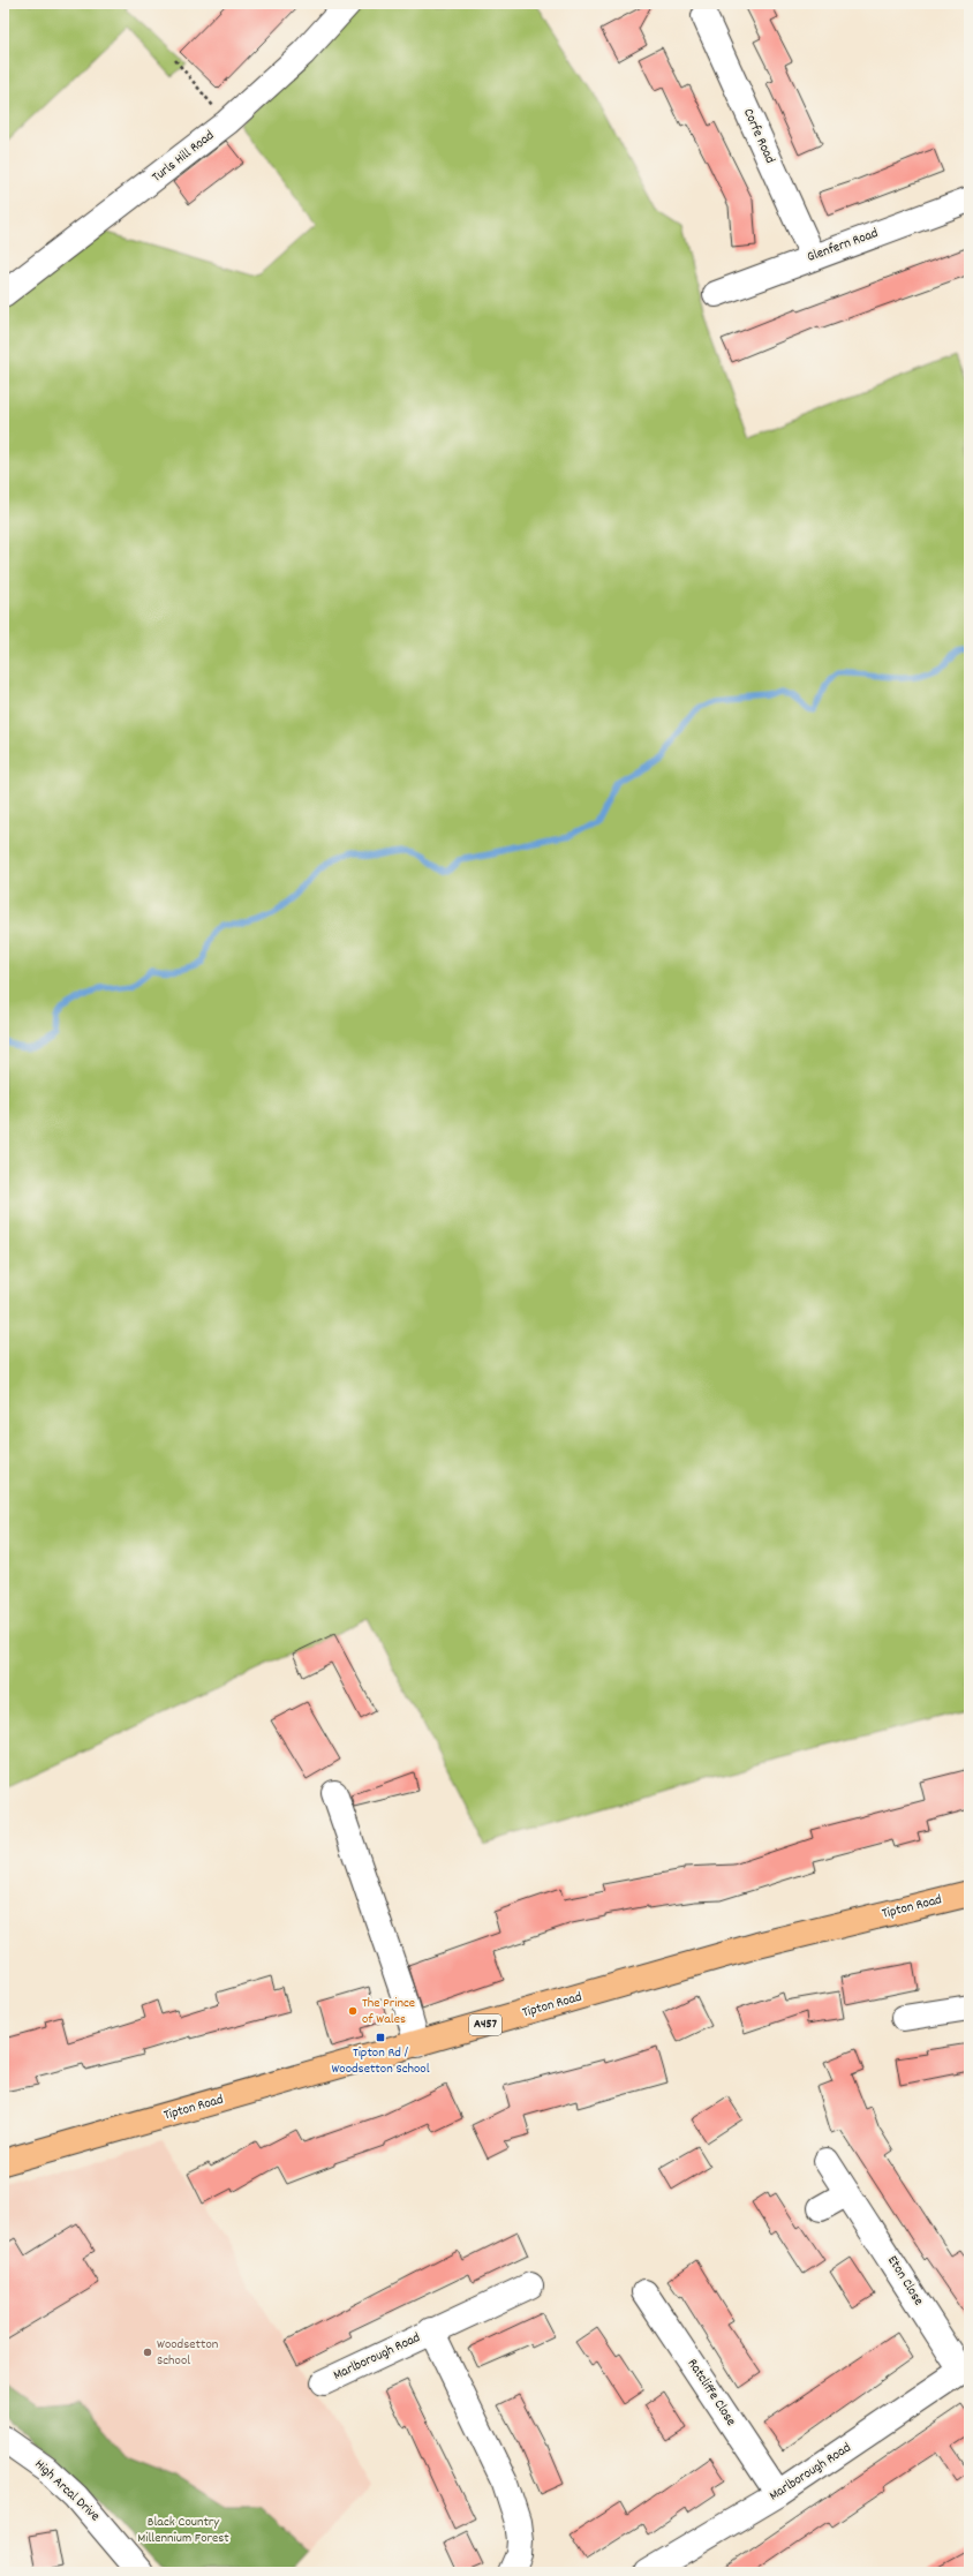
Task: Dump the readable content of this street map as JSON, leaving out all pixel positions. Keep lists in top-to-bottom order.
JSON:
{
  "streets": {
    "main road": ["Tipton Road", "A457"],
    "street": [
      "Corfe Road",
      "Turls Hill Road",
      "Glenfern Road",
      "Eton Close",
      "Marlborough Road",
      "Ratcliffe Close",
      "High Arcal Drive"
    ]
  },
  "crossings": [
    ["Corfe Road", "Glenfern Road"],
    ["Eton Close", "Marlborough Road"],
    ["Marlborough Road", "Ratcliffe Close"]
  ],
  "parks": ["Black Country Millennium Forest"],
  "places": {
    "other": ["The Prince of Wales", "Woodsetton School"],
    "transit": ["Tipton Rd / Woodsetton School"]
  }
}
